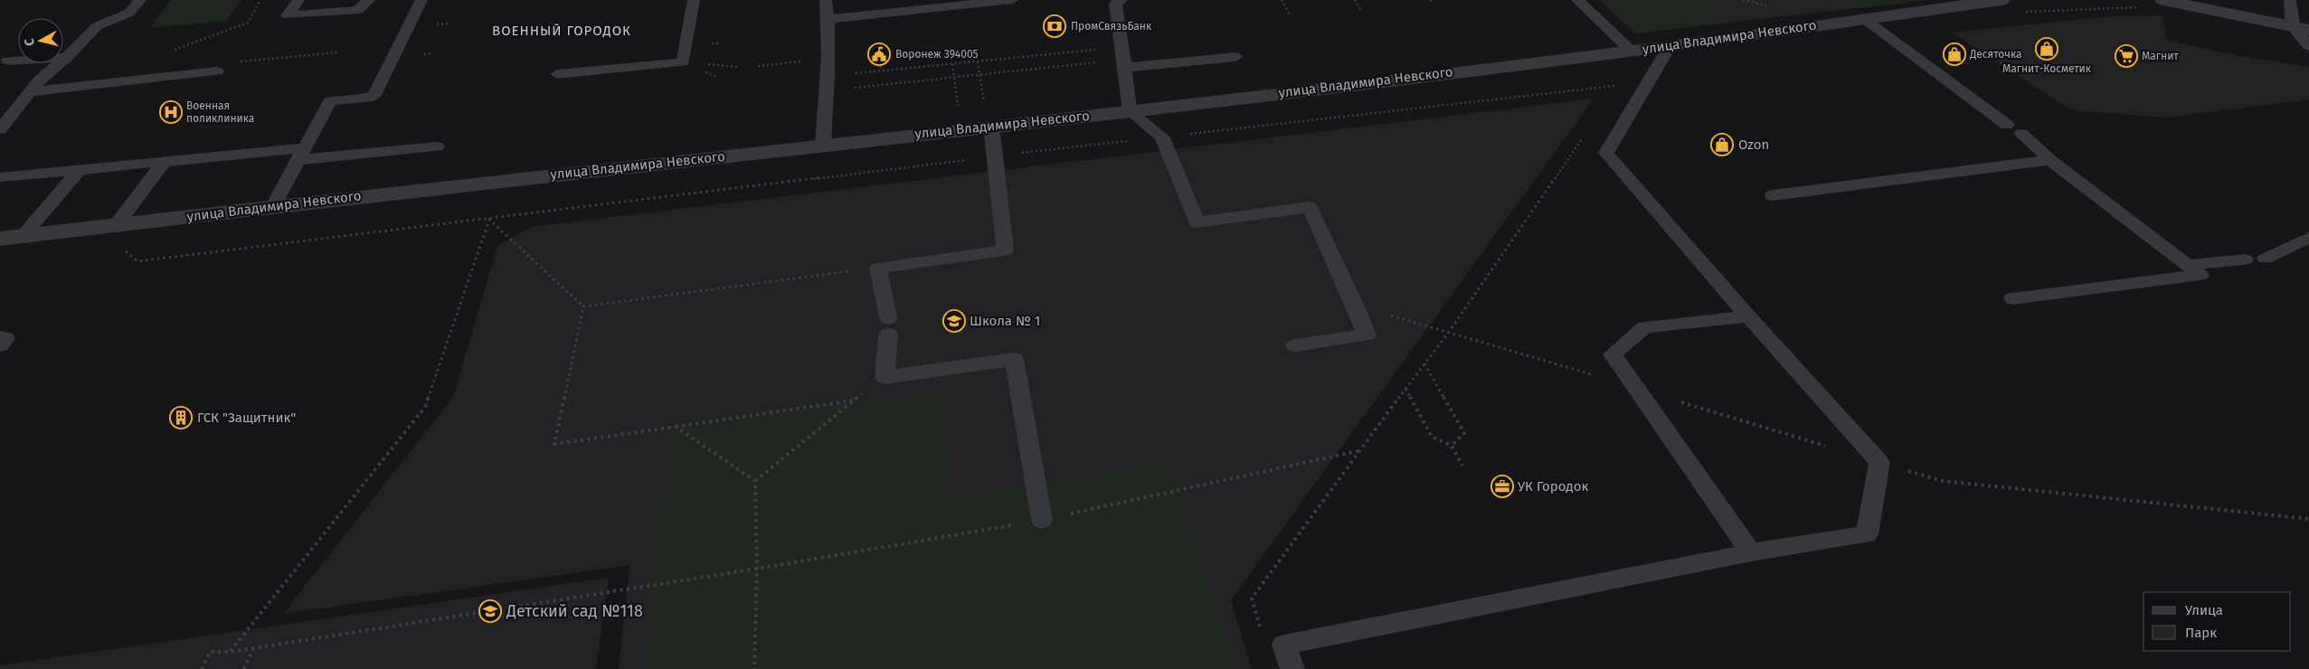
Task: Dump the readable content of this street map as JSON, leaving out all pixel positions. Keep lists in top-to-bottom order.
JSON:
{
  "streets": {
    "street": ["улица Владимира Невского"]
  },
  "districts": ["ВОЕННЫЙ ГОРОДОК"],
  "places": {
    "bank": ["ПромСвязьБанк"],
    "shop": ["Магнит-Косметик", "Десяточка", "Ozon"],
    "public building": ["Воронеж 394005"],
    "supermarket": ["Магнит"],
    "hospital": ["Военная поликлиника"],
    "school or university": ["Школа № 1", "Детский сад №118"],
    "building": ["ГСК \"Защитник\""],
    "office": ["УК Городок"]
  },
  "legend": ["Улица", "Парк"],
  "north": "left"
}
